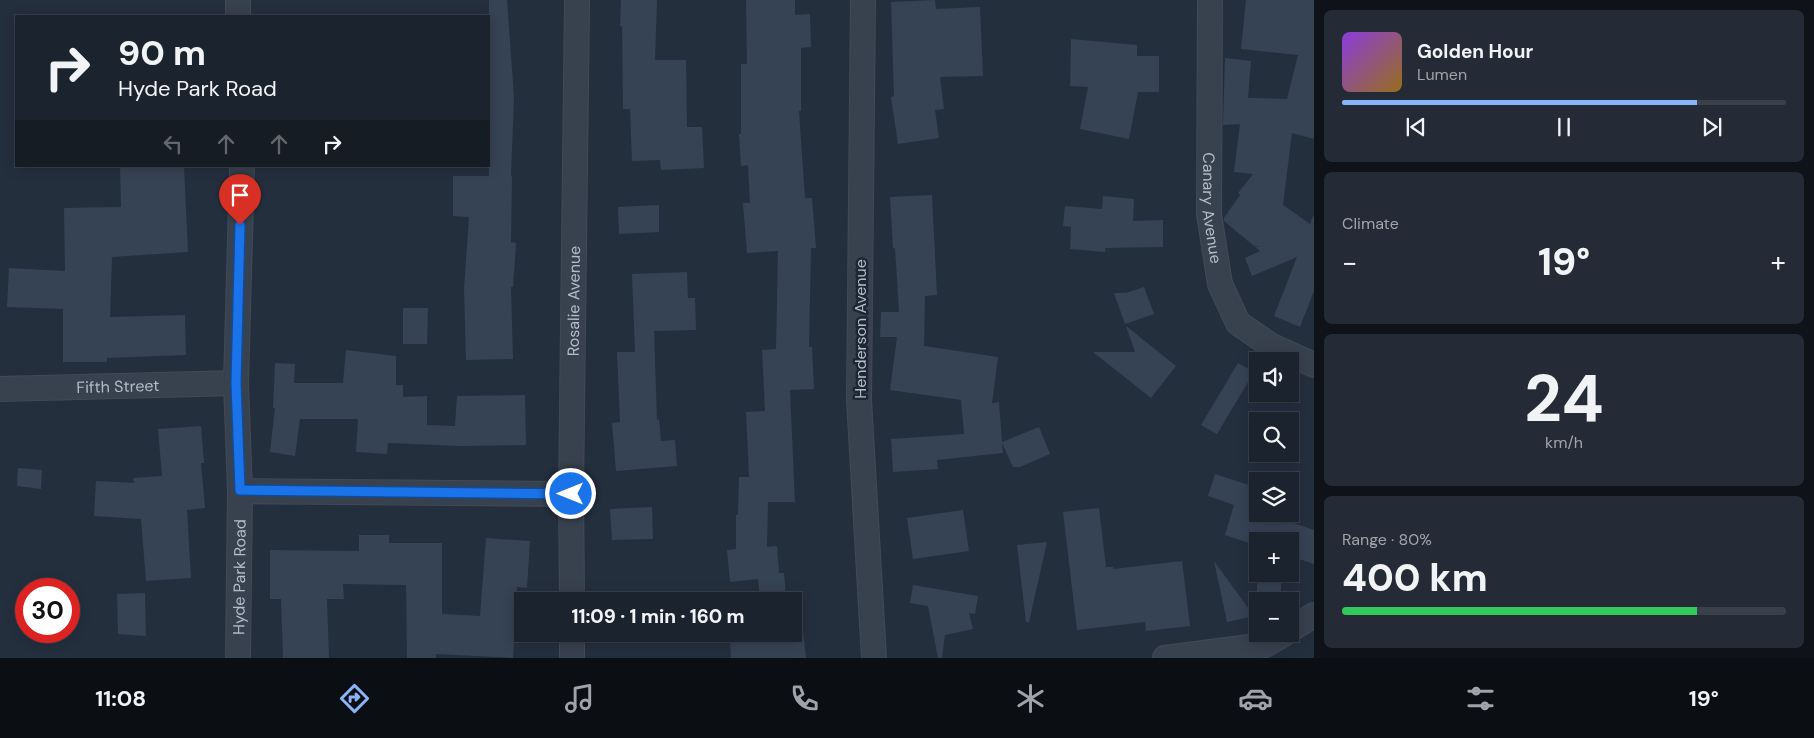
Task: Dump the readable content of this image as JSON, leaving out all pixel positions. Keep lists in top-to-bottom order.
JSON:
{
  "streets": {
    "street": [
      "Canary Avenue",
      "Rosalie Avenue",
      "Henderson Avenue",
      "Fifth Street",
      "Hyde Park Road"
    ]
  },
  "crossings": [
    ["Fifth Street", "Hyde Park Road"]
  ],
  "page": {
    "turn": ["90 m", "Hyde Park Road"],
    "song": ["Golden Hour", "Lumen"],
    "tile": [
      "Climate",
      ["24", "km/h"],
      ["Range · 80%", "400 km"]
    ],
    "heat": ["−", "19°", "+"],
    "map_buttons": ["+", "−"],
    "limit": "30",
    "trip": "11:09 · 1 min · 160 m",
    "tabs": ["11:08", "19°"]
  }
}
